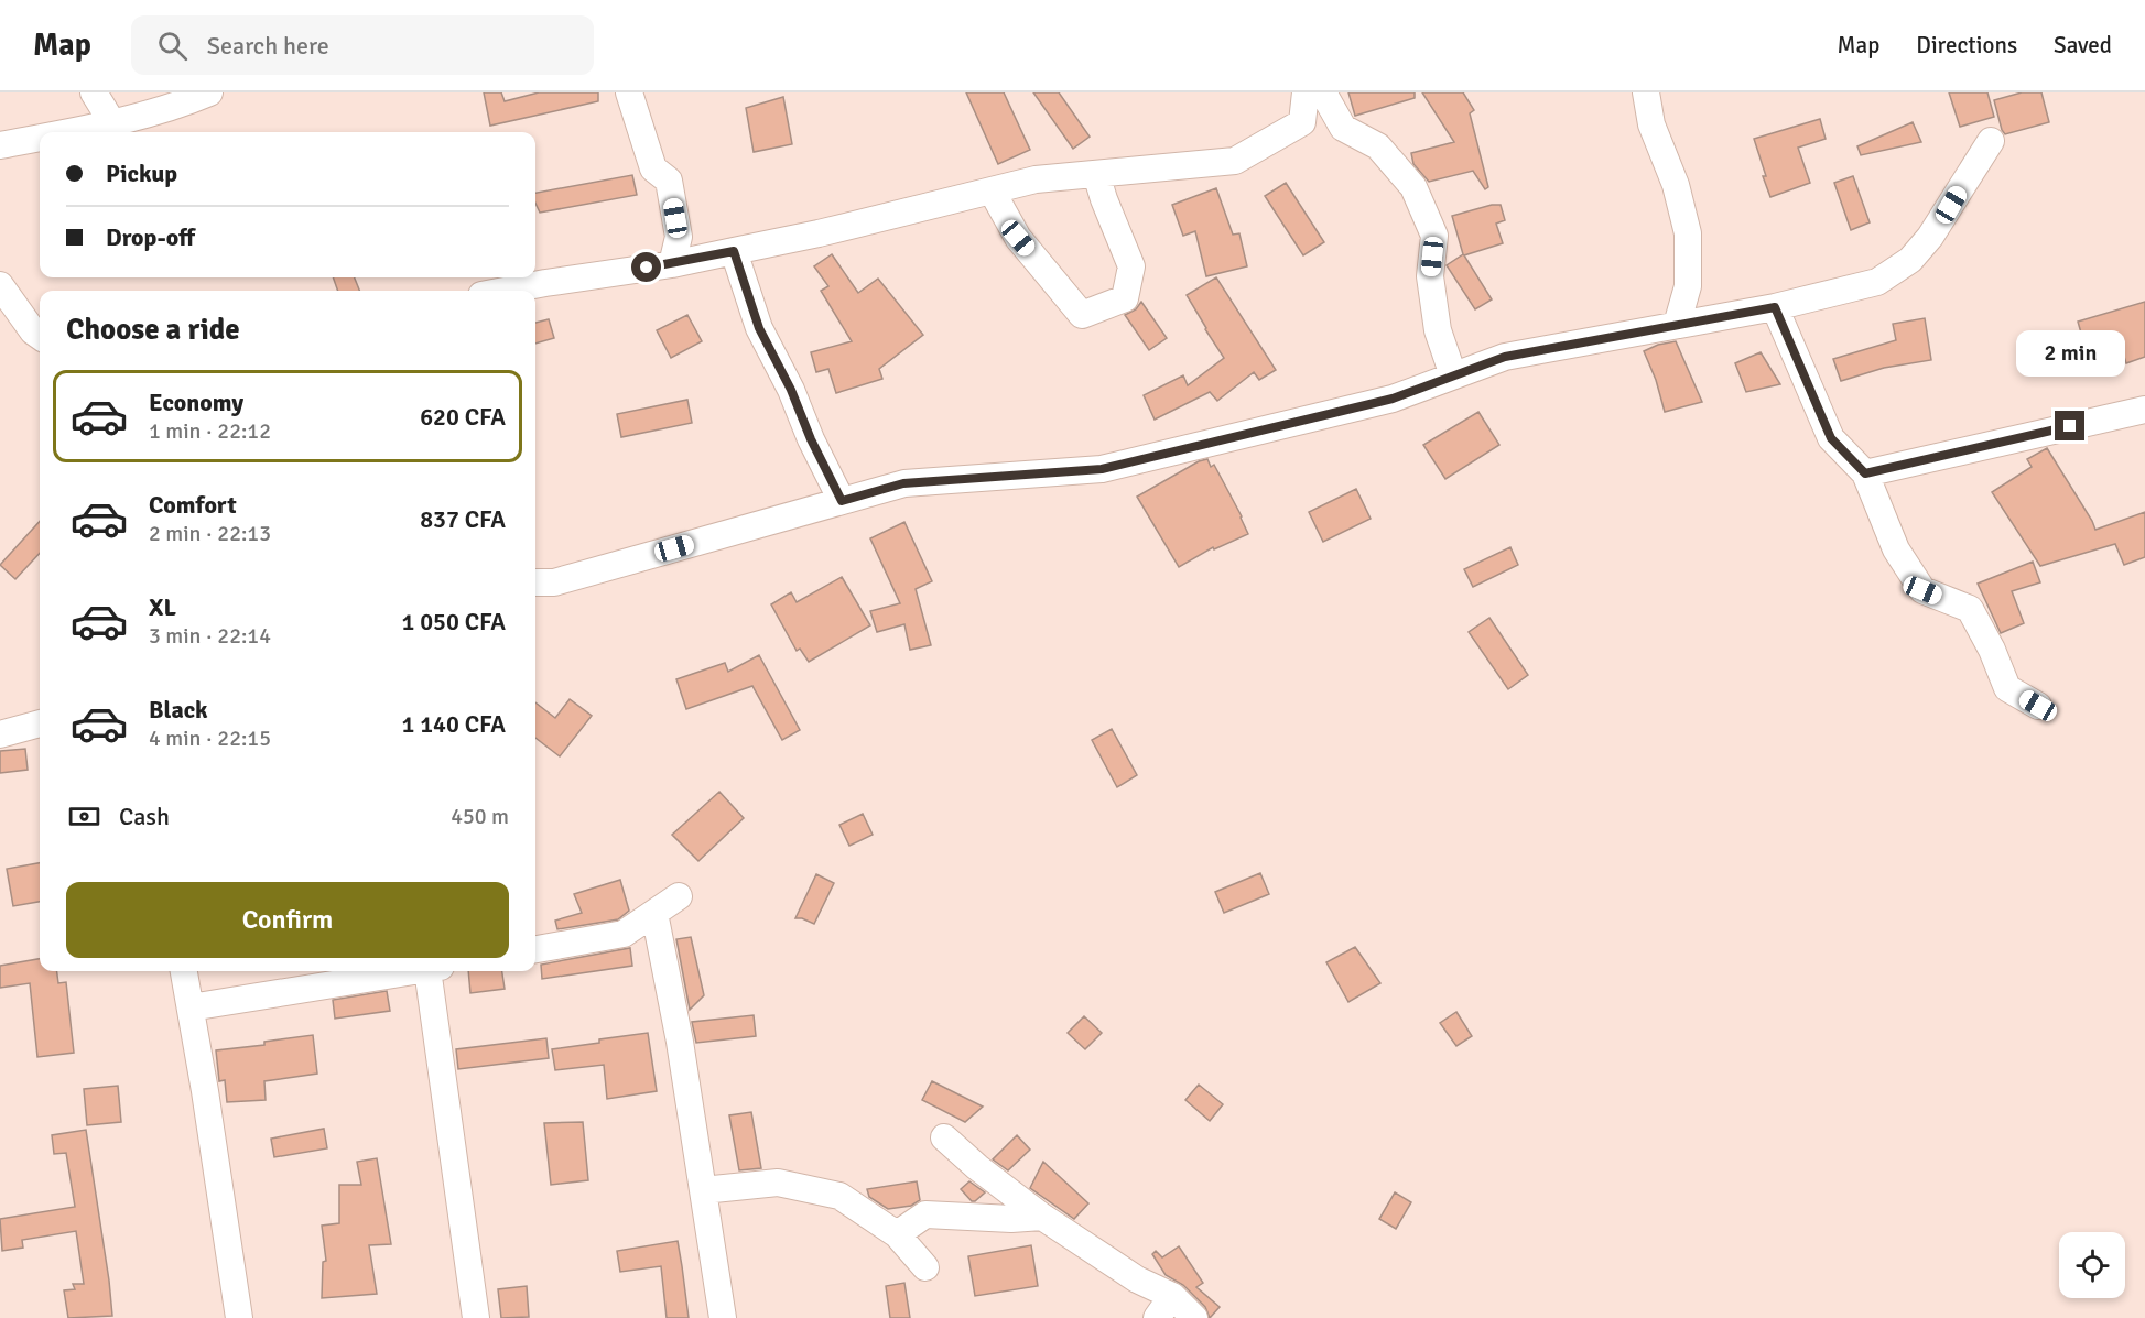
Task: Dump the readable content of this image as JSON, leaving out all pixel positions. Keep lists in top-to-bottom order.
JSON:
{
  "page": {
    "header": "Map",
    "search": "Search here",
    "nav": ["Map", "Directions", "Saved"],
    "banner": ["Pickup", "Drop-off"],
    "heading": "Choose a ride",
    "bubble": "2 min",
    "list": [
      {
        "name": "Economy",
        "note": "1 min · 22:12",
        "value": "620 CFA"
      },
      {
        "name": "Comfort",
        "note": "2 min · 22:13",
        "value": "837 CFA"
      },
      {
        "name": "XL",
        "note": "3 min · 22:14",
        "value": "1 050 CFA"
      },
      {
        "name": "Black",
        "note": "4 min · 22:15",
        "value": "1 140 CFA"
      }
    ],
    "pay": ["Cash", "450 m"],
    "buttons": "Confirm"
  }
}
